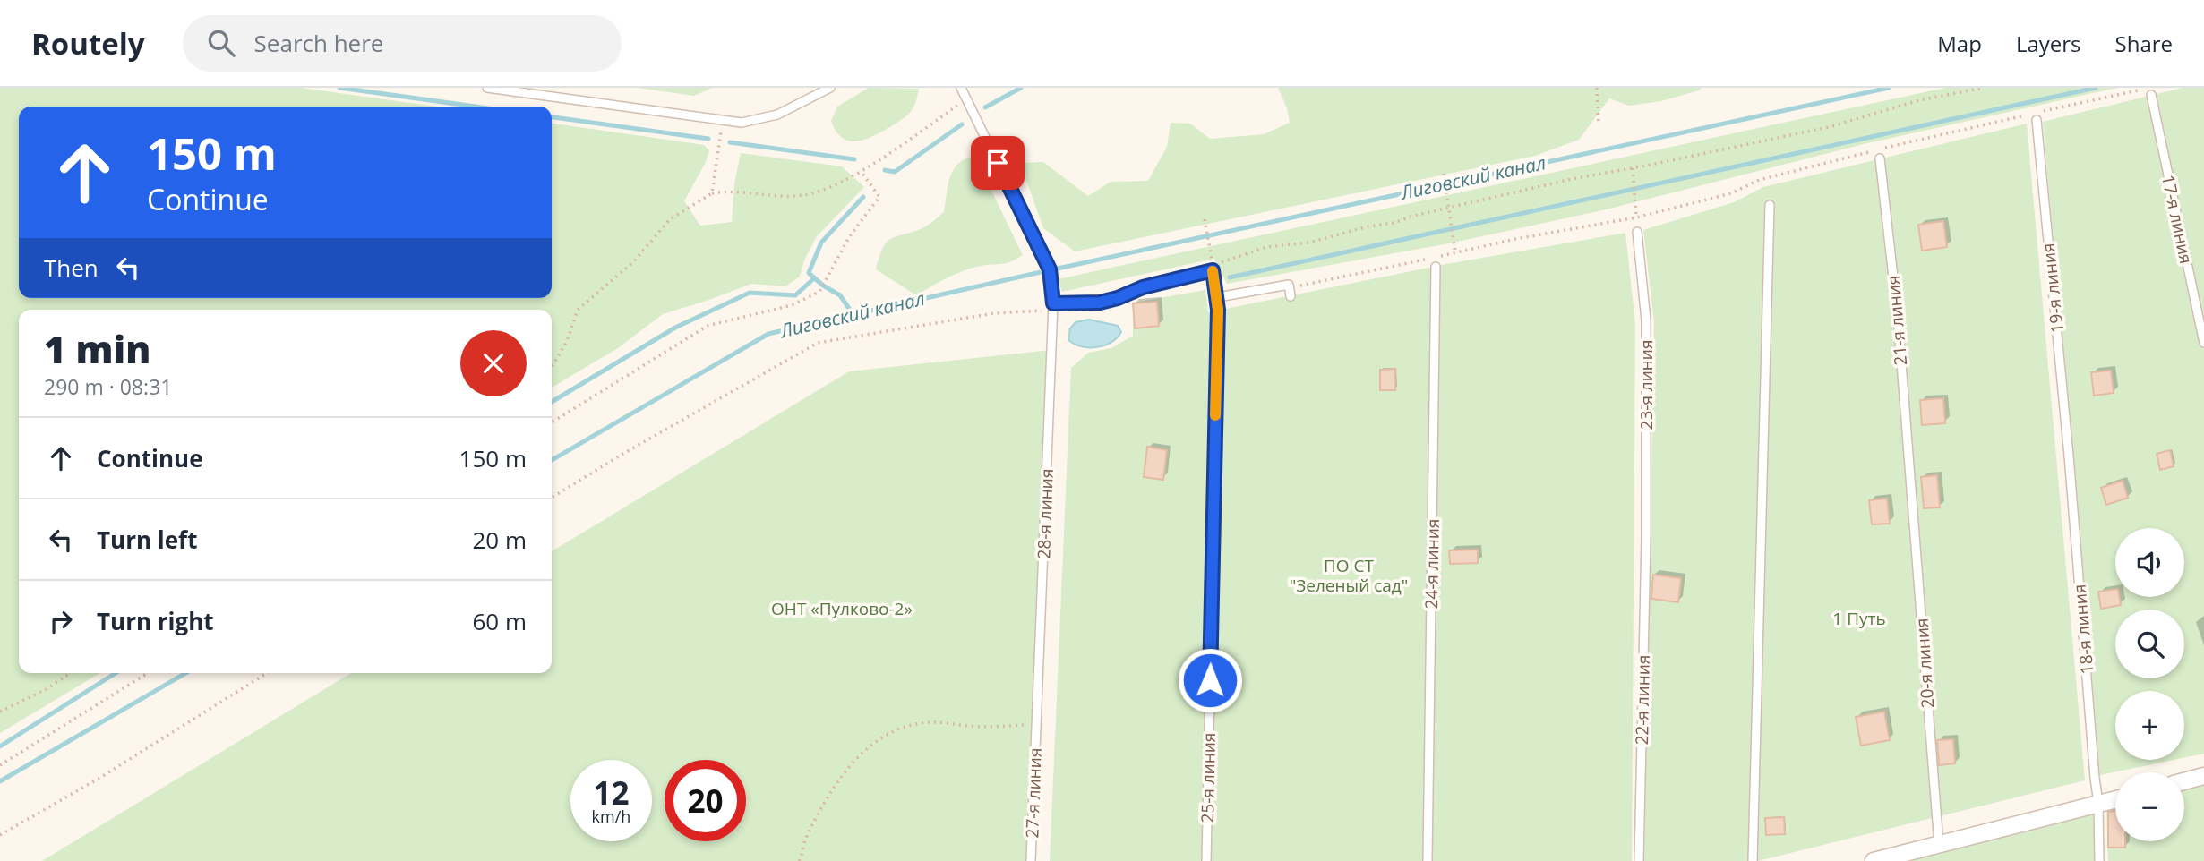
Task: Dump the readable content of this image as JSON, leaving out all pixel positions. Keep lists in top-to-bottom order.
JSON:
{
  "streets": {
    "lane": [
      "17-я линия",
      "19-я линия",
      "21-я линия",
      "23-я линия",
      "28-я линия",
      "24-я линия",
      "18-я линия",
      "20-я линия",
      "22-я линия",
      "25-я линия",
      "27-я линия"
    ]
  },
  "crossings": [
    ["19-я линия", "18-я линия"],
    ["21-я линия", "20-я линия"],
    ["23-я линия", "22-я линия"],
    ["28-я линия", "27-я линия"]
  ],
  "water": ["Лиговский канал"],
  "parks": ["ПО СТ \"Зеленый сад\"", "ОНТ «Пулково-2»", "1 Путь"],
  "page": {
    "header": "Routely",
    "search": "Search here",
    "nav": ["Map", "Layers", "Share"],
    "turn": ["150 m", "Continue"],
    "then": "Then",
    "heading": ["1 min", "290 m · 08:31"],
    "list": [
      {
        "name": "Continue",
        "value": "150 m"
      },
      {
        "name": "Turn left",
        "value": "20 m"
      },
      {
        "name": "Turn right",
        "value": "60 m"
      }
    ],
    "map_buttons": ["+", "−"],
    "speed": "12 km/h",
    "limit": "20"
  }
}
